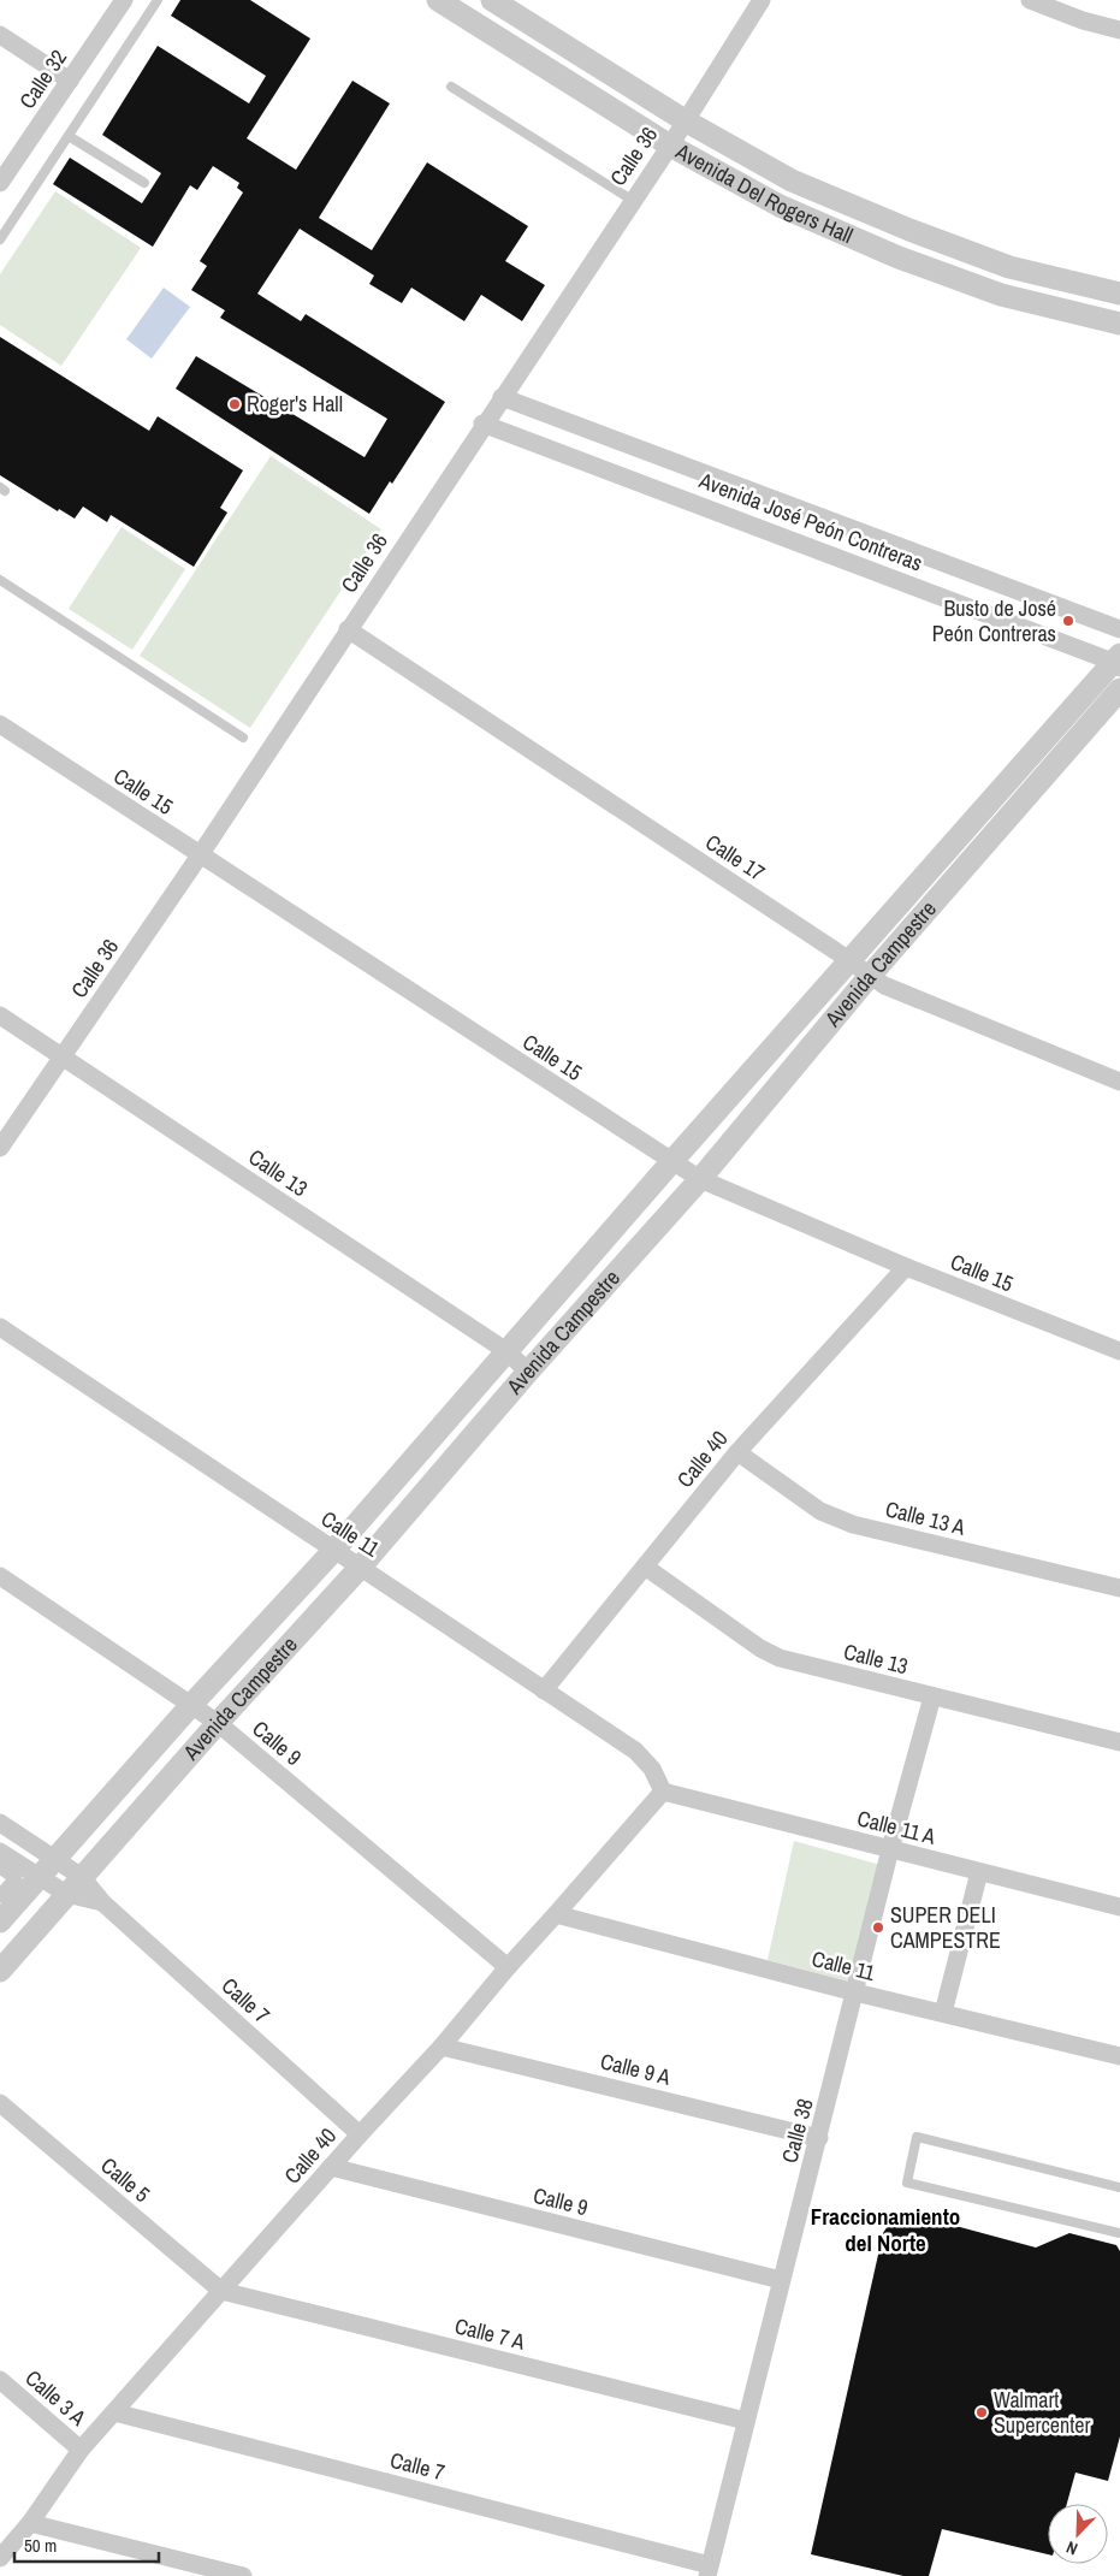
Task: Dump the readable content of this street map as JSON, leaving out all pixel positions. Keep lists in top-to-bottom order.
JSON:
{
  "streets": {
    "street": [
      "Calle 32",
      "Calle 36",
      "Avenida Del Rogers Hall",
      "Avenida José Peón Contreras",
      "Calle 15",
      "Calle 17",
      "Avenida Campestre",
      "Calle 13",
      "Calle 40",
      "Calle 13 A",
      "Calle 11",
      "Calle 9",
      "Calle 11 A",
      "Calle 7",
      "Calle 9 A",
      "Calle 38",
      "Calle 5",
      "Calle 7 A",
      "Calle 3 A"
    ]
  },
  "crossings": [
    ["Calle 36", "Avenida Del Rogers Hall"],
    ["Calle 36", "Avenida José Peón Contreras"],
    ["Calle 36", "Calle 15"],
    ["Calle 36", "Calle 17"],
    ["Calle 36", "Calle 13"],
    ["Avenida José Peón Contreras", "Avenida Campestre"],
    ["Calle 15", "Avenida Campestre"],
    ["Calle 15", "Calle 40"],
    ["Calle 17", "Avenida Campestre"],
    ["Avenida Campestre", "Calle 13"],
    ["Avenida Campestre", "Calle 11"],
    ["Avenida Campestre", "Calle 9"],
    ["Avenida Campestre", "Calle 7"],
    ["Calle 13", "Calle 40"],
    ["Calle 13", "Calle 38"],
    ["Calle 40", "Calle 13 A"],
    ["Calle 40", "Calle 11"],
    ["Calle 40", "Calle 9"],
    ["Calle 40", "Calle 11 A"],
    ["Calle 40", "Calle 7"],
    ["Calle 40", "Calle 9 A"],
    ["Calle 40", "Calle 5"],
    ["Calle 40", "Calle 7 A"],
    ["Calle 40", "Calle 3 A"],
    ["Calle 11", "Calle 11 A"],
    ["Calle 11", "Calle 38"],
    ["Calle 9", "Calle 38"],
    ["Calle 11 A", "Calle 38"],
    ["Calle 7", "Calle 38"],
    ["Calle 9 A", "Calle 38"],
    ["Calle 38", "Calle 7 A"],
    ["Calle 5", "Calle 7 A"]
  ],
  "districts": ["Fraccionamiento del Norte"],
  "places": [
    "Roger's Hall",
    "Busto de José Peón Contreras",
    "SUPER DELI CAMPESTRE",
    "Walmart Supercenter"
  ],
  "scale_bar": "50 m",
  "north": "bottom left"
}
